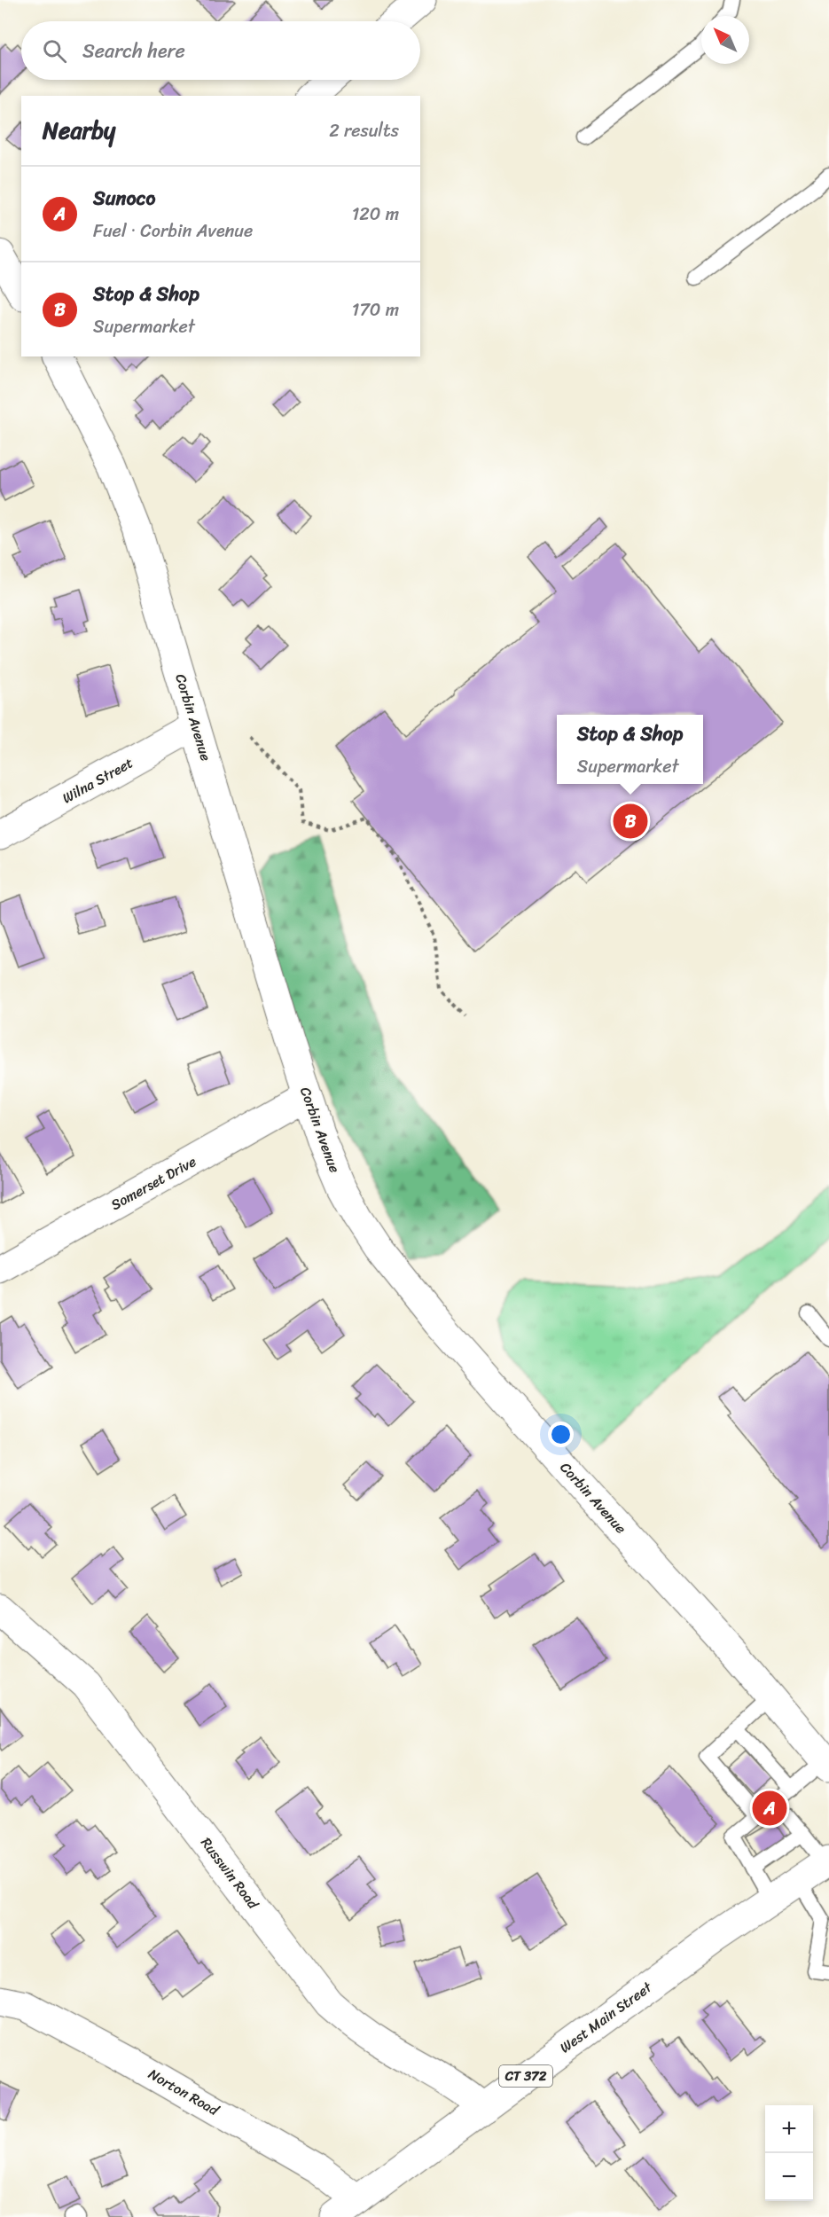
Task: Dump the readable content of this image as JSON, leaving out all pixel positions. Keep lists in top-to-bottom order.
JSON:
{
  "streets": {
    "main road": [
      "Corbin Avenue",
      "Wilna Street",
      "Somerset Drive",
      "Russwin Road",
      "West Main Street",
      "CT 372",
      "Norton Road"
    ]
  },
  "crossings": [
    ["Corbin Avenue", "Wilna Street"],
    ["Corbin Avenue", "Somerset Drive"],
    ["Russwin Road", "West Main Street"],
    ["West Main Street", "Norton Road"]
  ],
  "north": "top left",
  "page": {
    "search": "Search here",
    "heading": ["Nearby", "2 results"],
    "list": [
      {
        "mark": "A",
        "name": "Sunoco",
        "note": "Fuel · Corbin Avenue",
        "value": "120 m"
      },
      {
        "mark": "B",
        "name": "Stop & Shop",
        "note": "Supermarket",
        "value": "170 m"
      }
    ],
    "popup": ["Stop & Shop", "Supermarket"],
    "pins": ["B", "A"],
    "map_buttons": ["+", "−"]
  }
}
